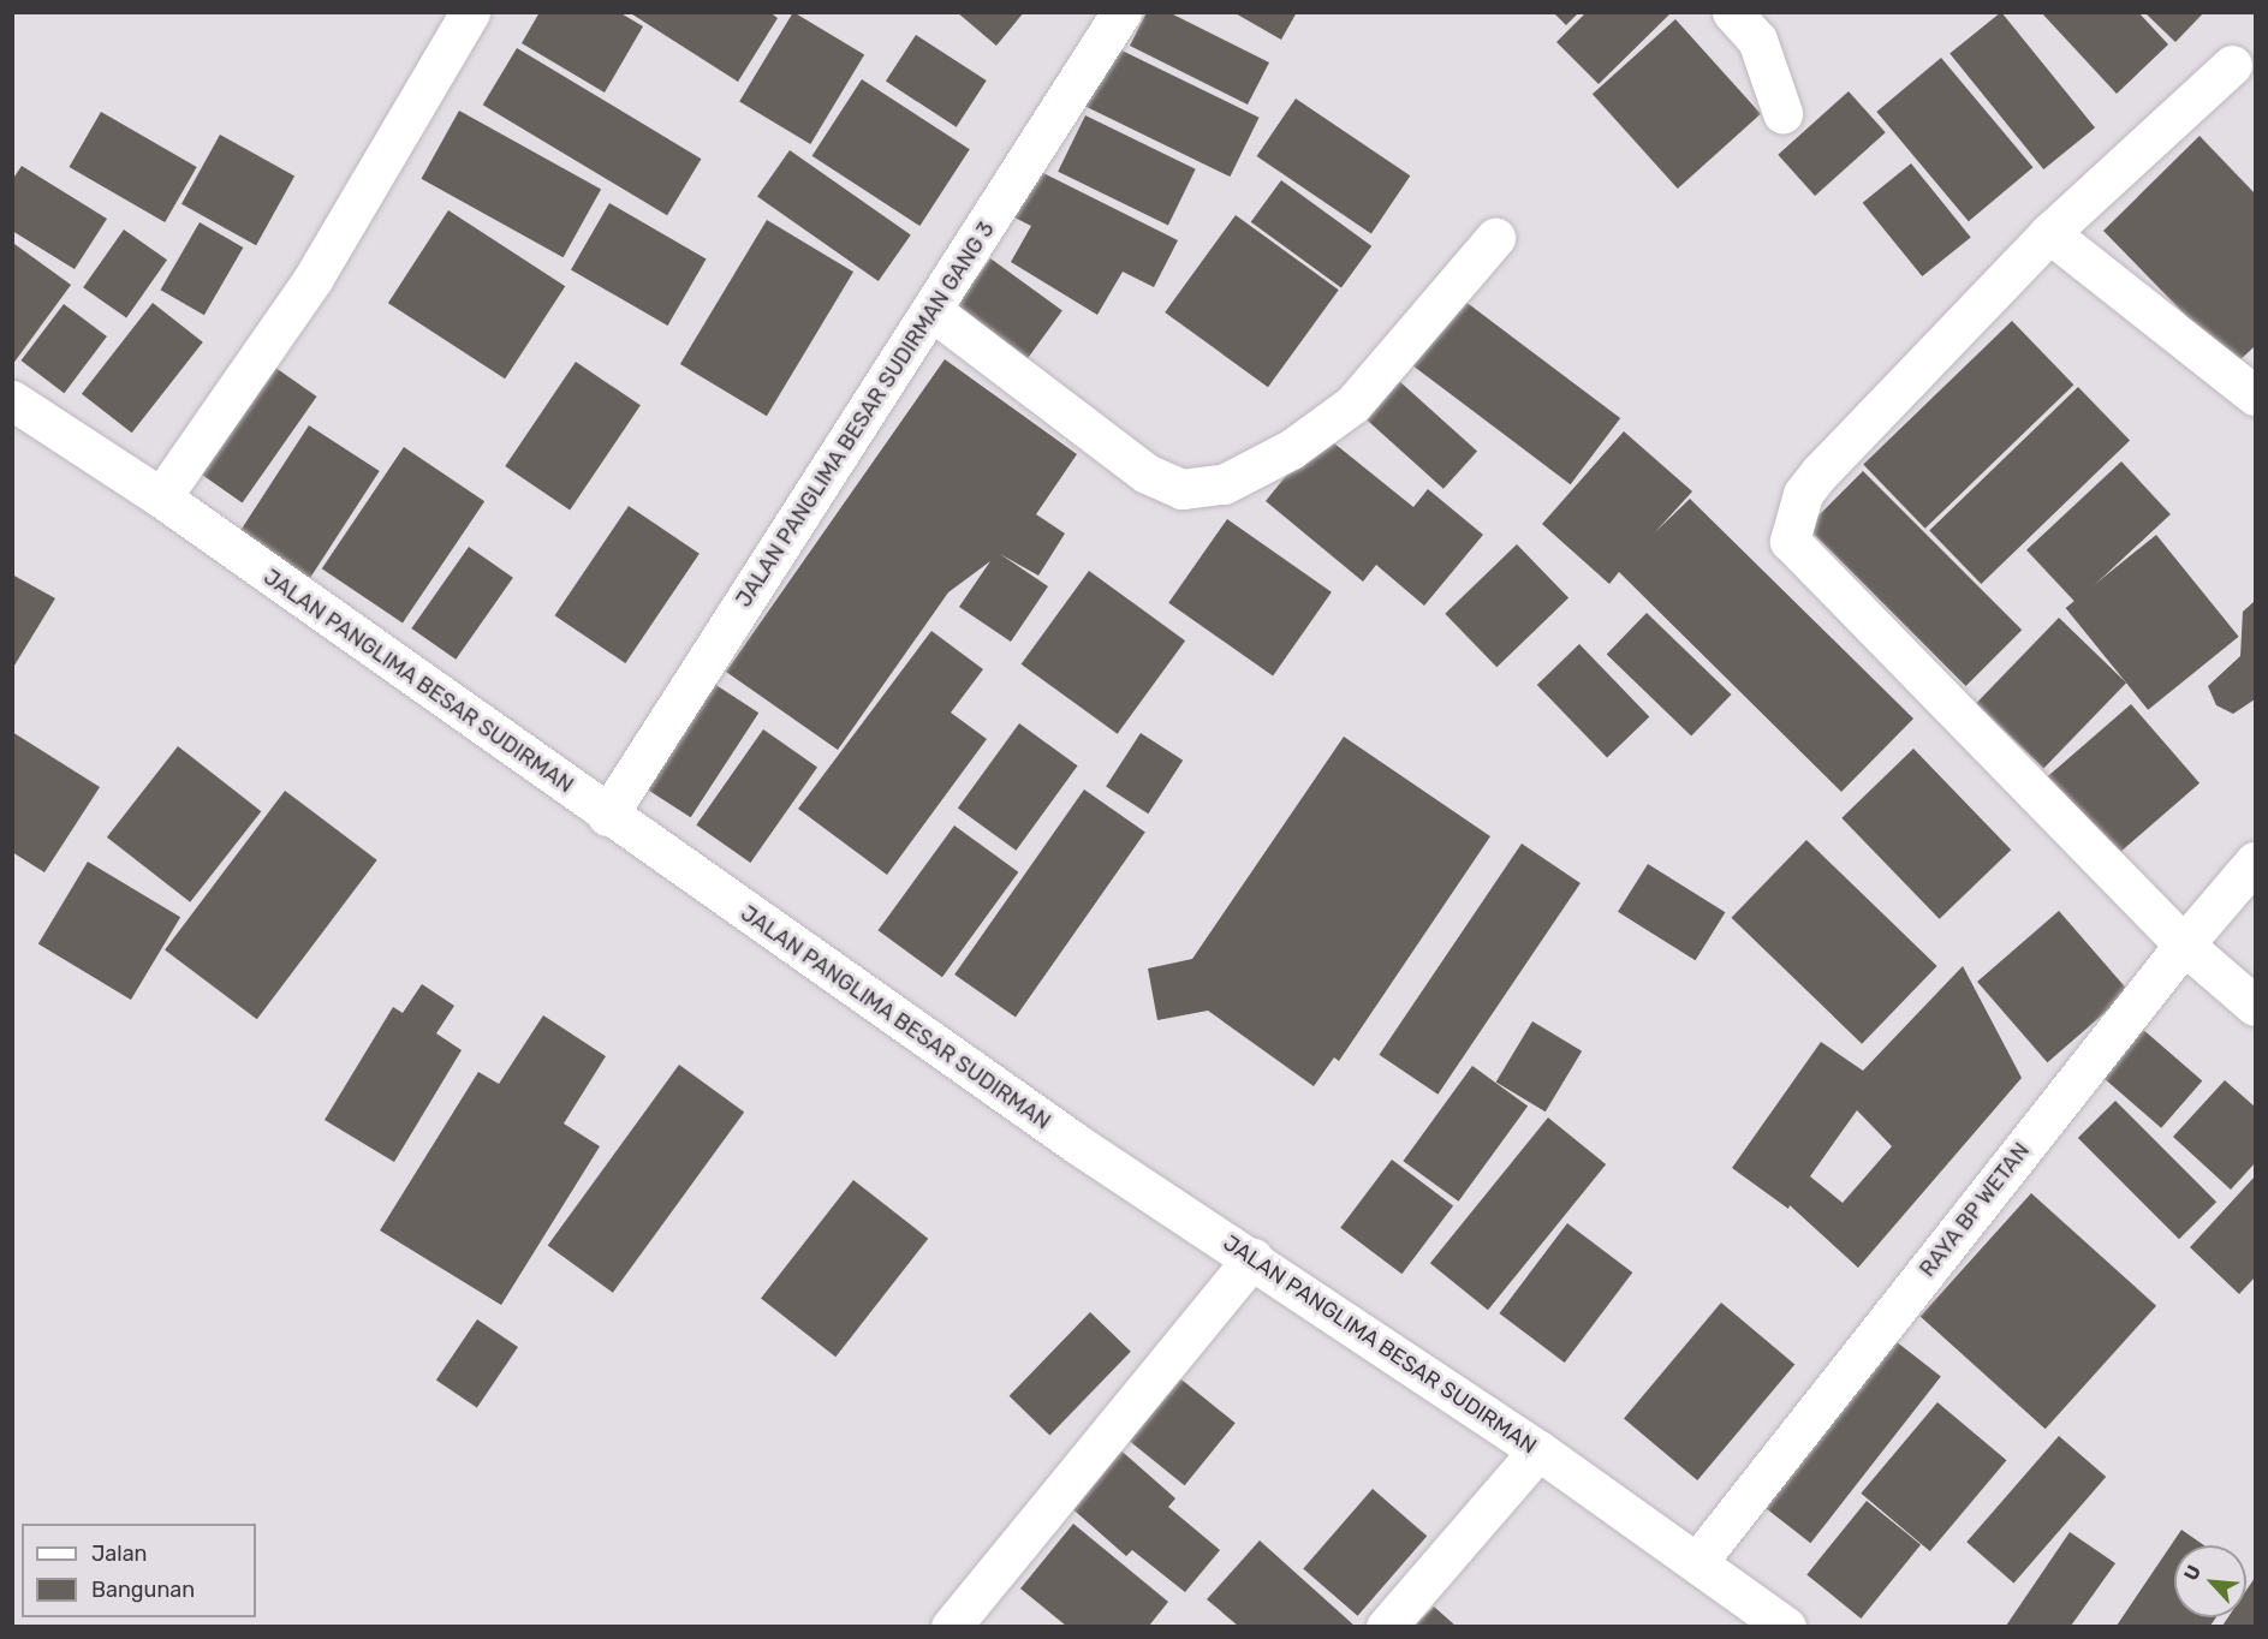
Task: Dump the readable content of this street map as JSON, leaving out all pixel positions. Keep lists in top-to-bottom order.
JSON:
{
  "streets": {
    "street": ["JALAN PANGLIMA BESAR SUDIRMAN GANG 3", "JALAN PANGLIMA BESAR SUDIRMAN", "RAYA BP WETAN"]
  },
  "crossings": [
    ["JALAN PANGLIMA BESAR SUDIRMAN GANG 3", "JALAN PANGLIMA BESAR SUDIRMAN"],
    ["JALAN PANGLIMA BESAR SUDIRMAN", "RAYA BP WETAN"]
  ],
  "legend": ["Jalan", "Bangunan"],
  "north": "top left"
}
